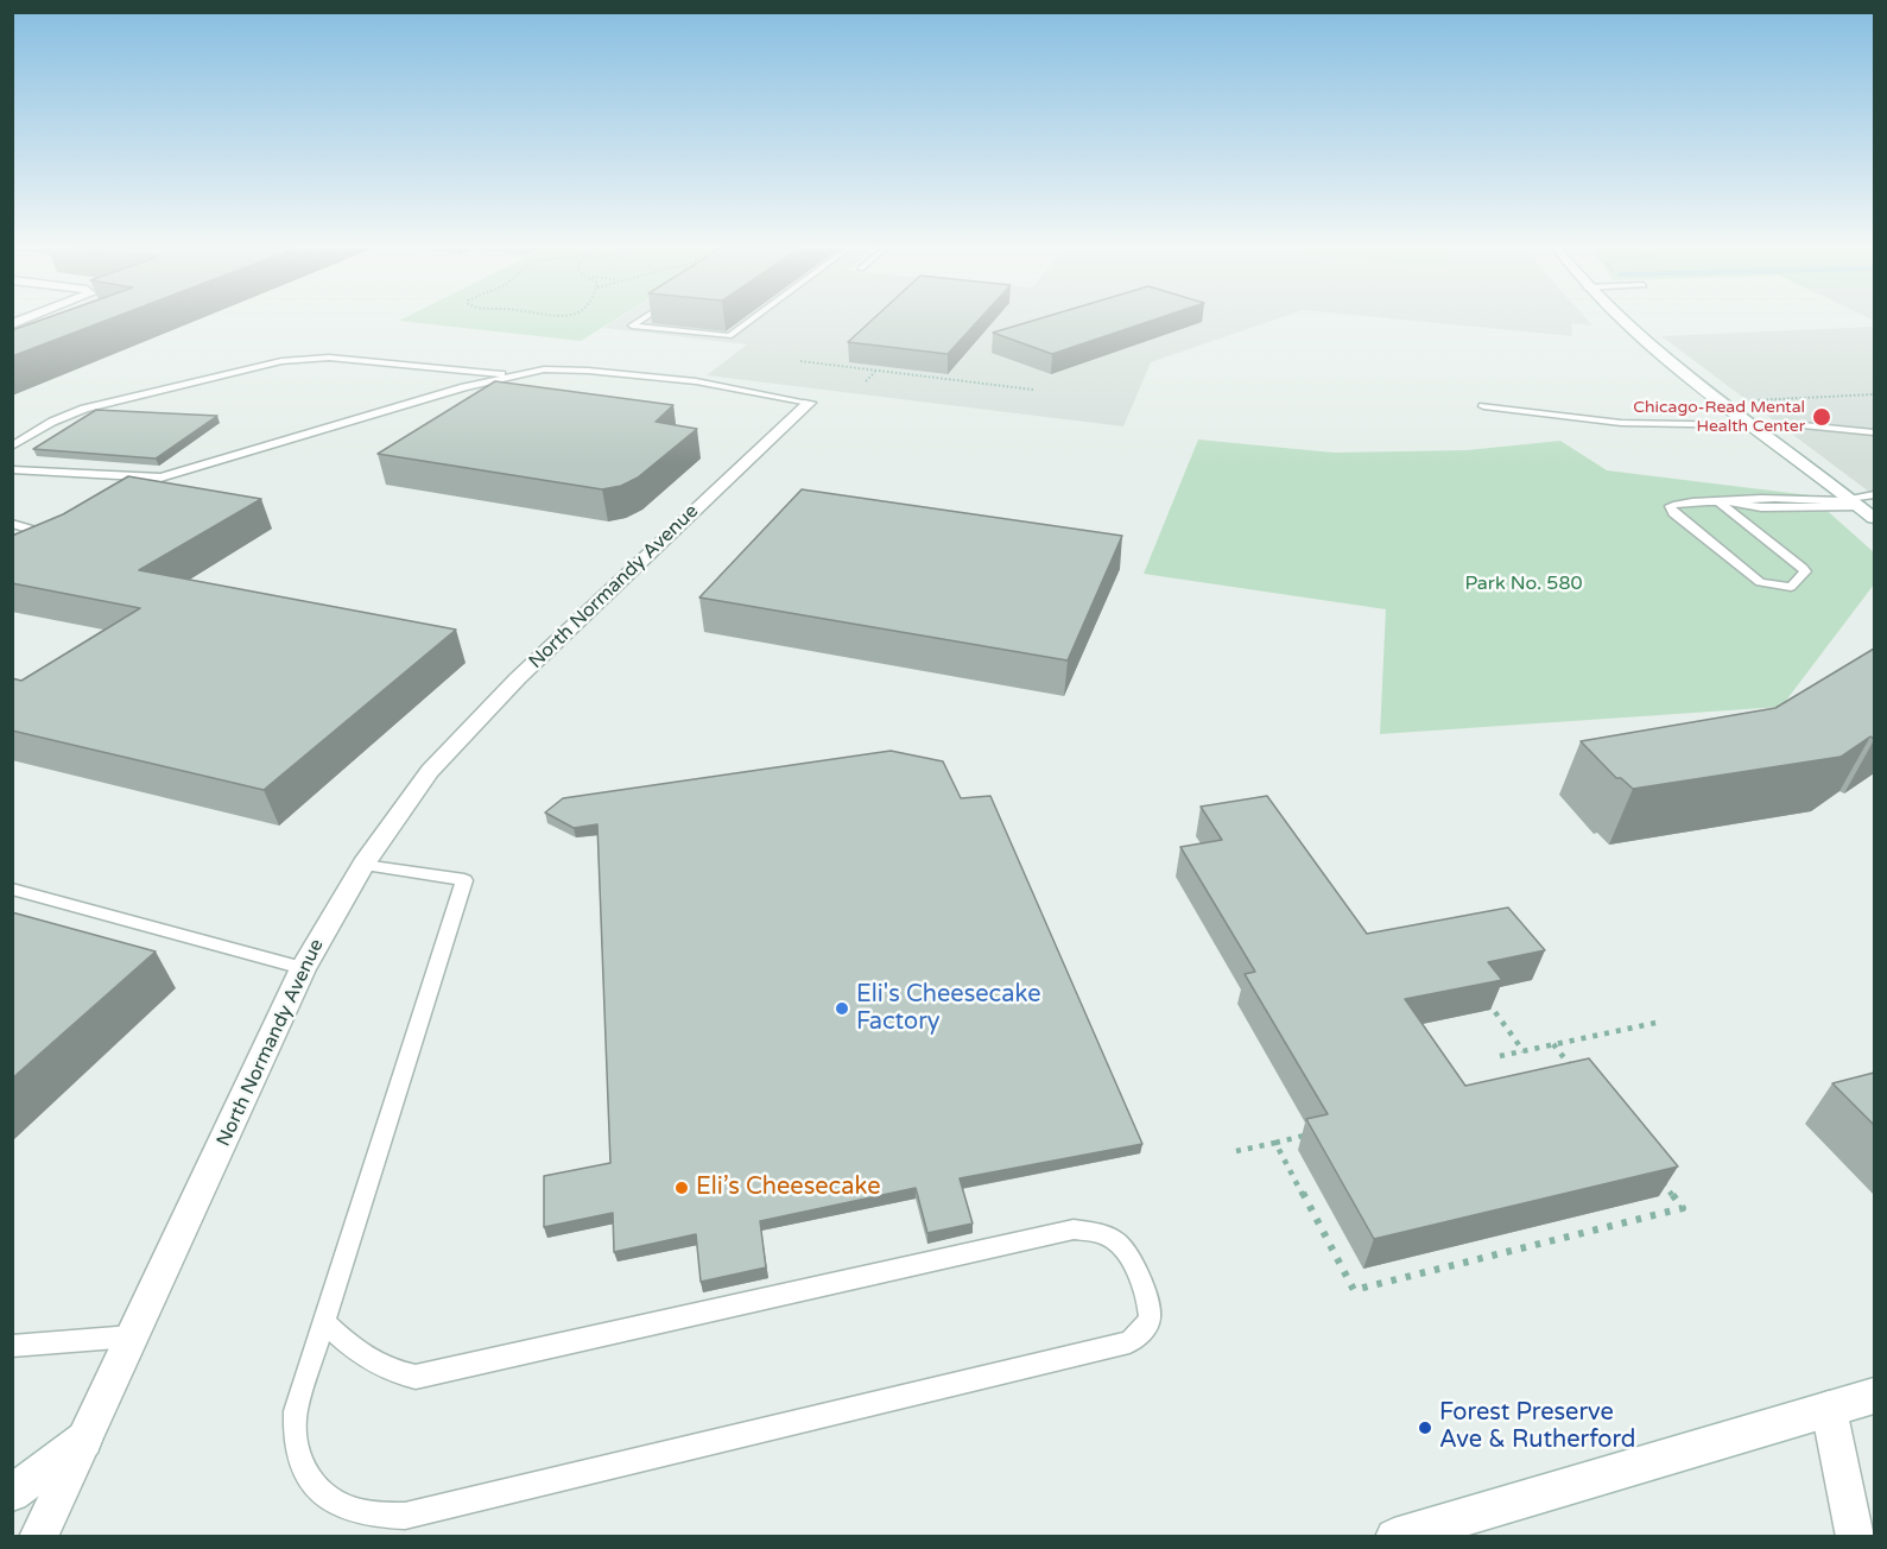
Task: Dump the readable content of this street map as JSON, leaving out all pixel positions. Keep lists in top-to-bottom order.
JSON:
{
  "streets": {
    "street": ["North Normandy Avenue"]
  },
  "parks": ["Park No. 580"],
  "places": [
    "Chicago-Read Mental Health Center",
    "Eli's Cheesecake Factory",
    "Eli’s Cheesecake",
    "Forest Preserve Ave & Rutherford"
  ]
}
